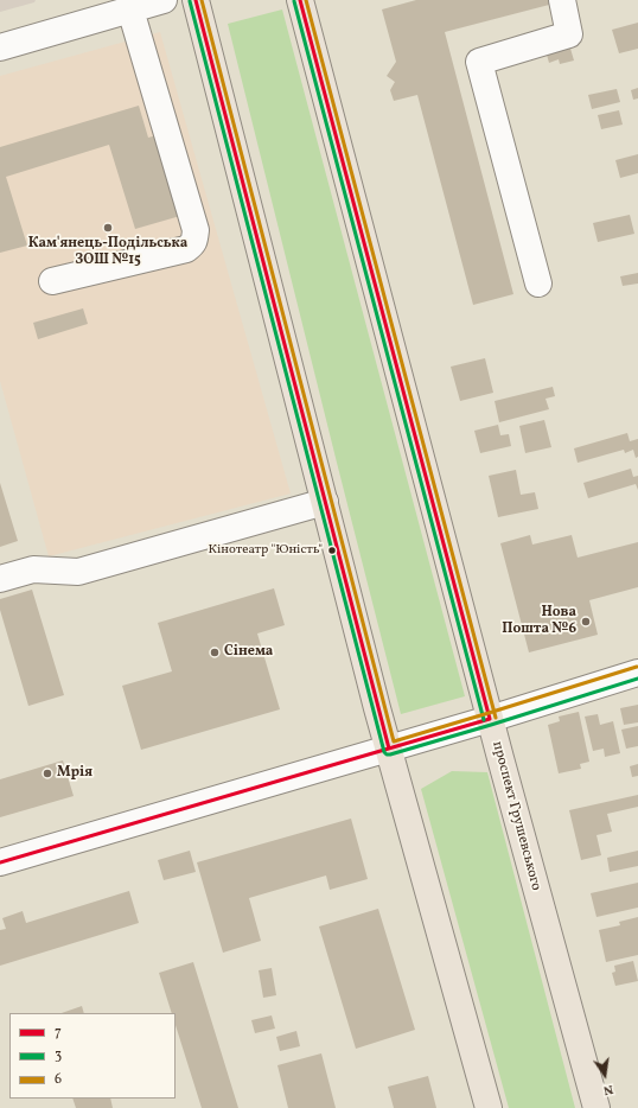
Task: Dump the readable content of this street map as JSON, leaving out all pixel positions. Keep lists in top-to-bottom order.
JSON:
{
  "streets": {
    "main road": ["проспект Грушевського"]
  },
  "places": [
    "Кам'янець-Подільська ЗОШ №15",
    "Кінотеатр \"Юність\"",
    "Нова Пошта №6",
    "Сінема",
    "Мрія"
  ],
  "lines": ["transit line 7", "transit line 6", "transit line 3"],
  "legend": ["7", "3", "6"],
  "north": "bottom"
}
